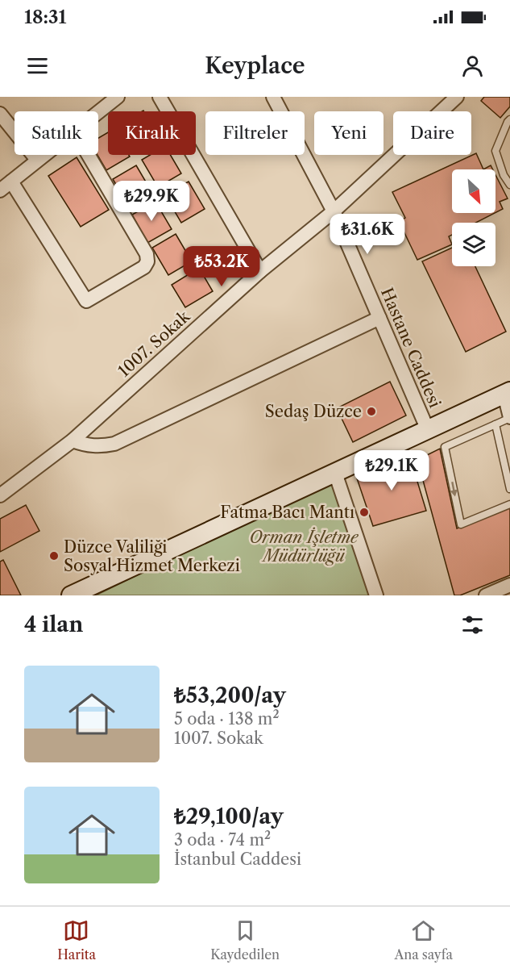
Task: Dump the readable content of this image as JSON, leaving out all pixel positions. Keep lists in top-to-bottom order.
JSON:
{
  "streets": {
    "street": ["1007. Sokak", "Hastane Caddesi"]
  },
  "crossings": [
    ["1007. Sokak", "Hastane Caddesi"]
  ],
  "parks": ["Orman İşletme Müdürlüğü"],
  "places": ["Sedaş Düzce", "Fatma Bacı Mantı", "Düzce Valiliği Sosyal Hizmet Merkezi"],
  "north": "bottom right",
  "page": {
    "status": "18:31",
    "header": "Keyplace",
    "chip": [
      "Satılık",
      "Kiralık",
      "Filtreler",
      "Yeni",
      "Daire"
    ],
    "price": [
      "₺29.9K",
      "₺31.6K",
      "₺53.2K",
      "₺29.1K"
    ],
    "heading": "4 ilan",
    "list": [
      {
        "name": "₺53,200/ay",
        "note": "5 oda · 138 m² · 1007. Sokak"
      },
      {
        "name": "₺29,100/ay",
        "note": "3 oda · 74 m² · İstanbul Caddesi"
      }
    ],
    "tabs": ["Harita", "Kaydedilen", "Ana sayfa"]
  }
}
